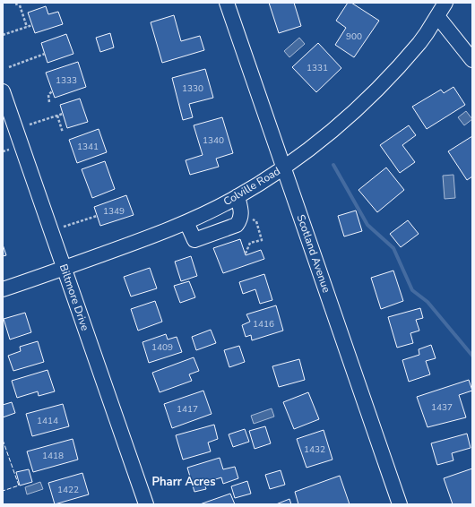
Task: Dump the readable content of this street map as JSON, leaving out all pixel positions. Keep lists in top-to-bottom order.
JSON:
{
  "streets": {
    "street": ["Colville Road", "Scotland Avenue", "Biltmore Drive"]
  },
  "crossings": [
    ["Colville Road", "Scotland Avenue"],
    ["Colville Road", "Biltmore Drive"]
  ],
  "districts": ["Pharr Acres"],
  "house_numbers": [
    "900",
    "1331",
    "1333",
    "1330",
    "1340",
    "1341",
    "1349",
    "1416",
    "1409",
    "1437",
    "1417",
    "1414",
    "1432",
    "1418",
    "1422"
  ]
}
